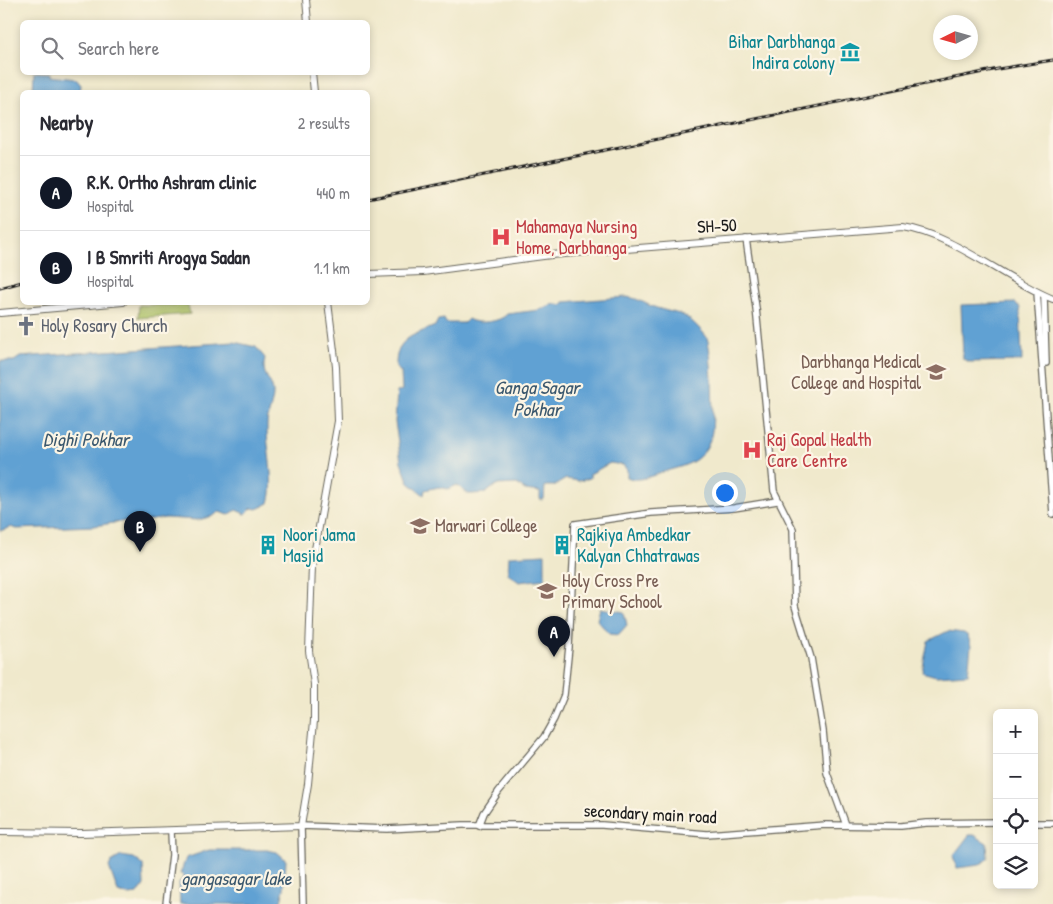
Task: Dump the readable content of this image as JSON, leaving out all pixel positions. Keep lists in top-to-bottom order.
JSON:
{
  "streets": {
    "main road": ["SH-50"],
    "street": ["secondary main road"]
  },
  "water": ["Ganga Sagar Pokhar", "Dighi Pokhar", "gangasagar lake"],
  "places": {
    "museum": ["Bihar Darbhanga Indira colony"],
    "hospital": ["Mahamaya Nursing Home, Darbhanga", "Raj Gopal Health Care Centre"],
    "church": ["Holy Rosary Church"],
    "school or university": ["Darbhanga Medical College and Hospital", "Marwari College", "Holy Cross Pre Primary School"],
    "building": ["Noori Jama Masjid", "Rajkiya Ambedkar Kalyan Chhatrawas"]
  },
  "north": "left",
  "page": {
    "search": "Search here",
    "heading": ["Nearby", "2 results"],
    "list": [
      {
        "mark": "A",
        "name": "R.K. Ortho Ashram clinic",
        "note": "Hospital",
        "value": "440 m"
      },
      {
        "mark": "B",
        "name": "I B Smriti Arogya Sadan",
        "note": "Hospital",
        "value": "1.1 km"
      }
    ],
    "pins": ["B", "A"],
    "map_buttons": ["+", "−"]
  }
}
